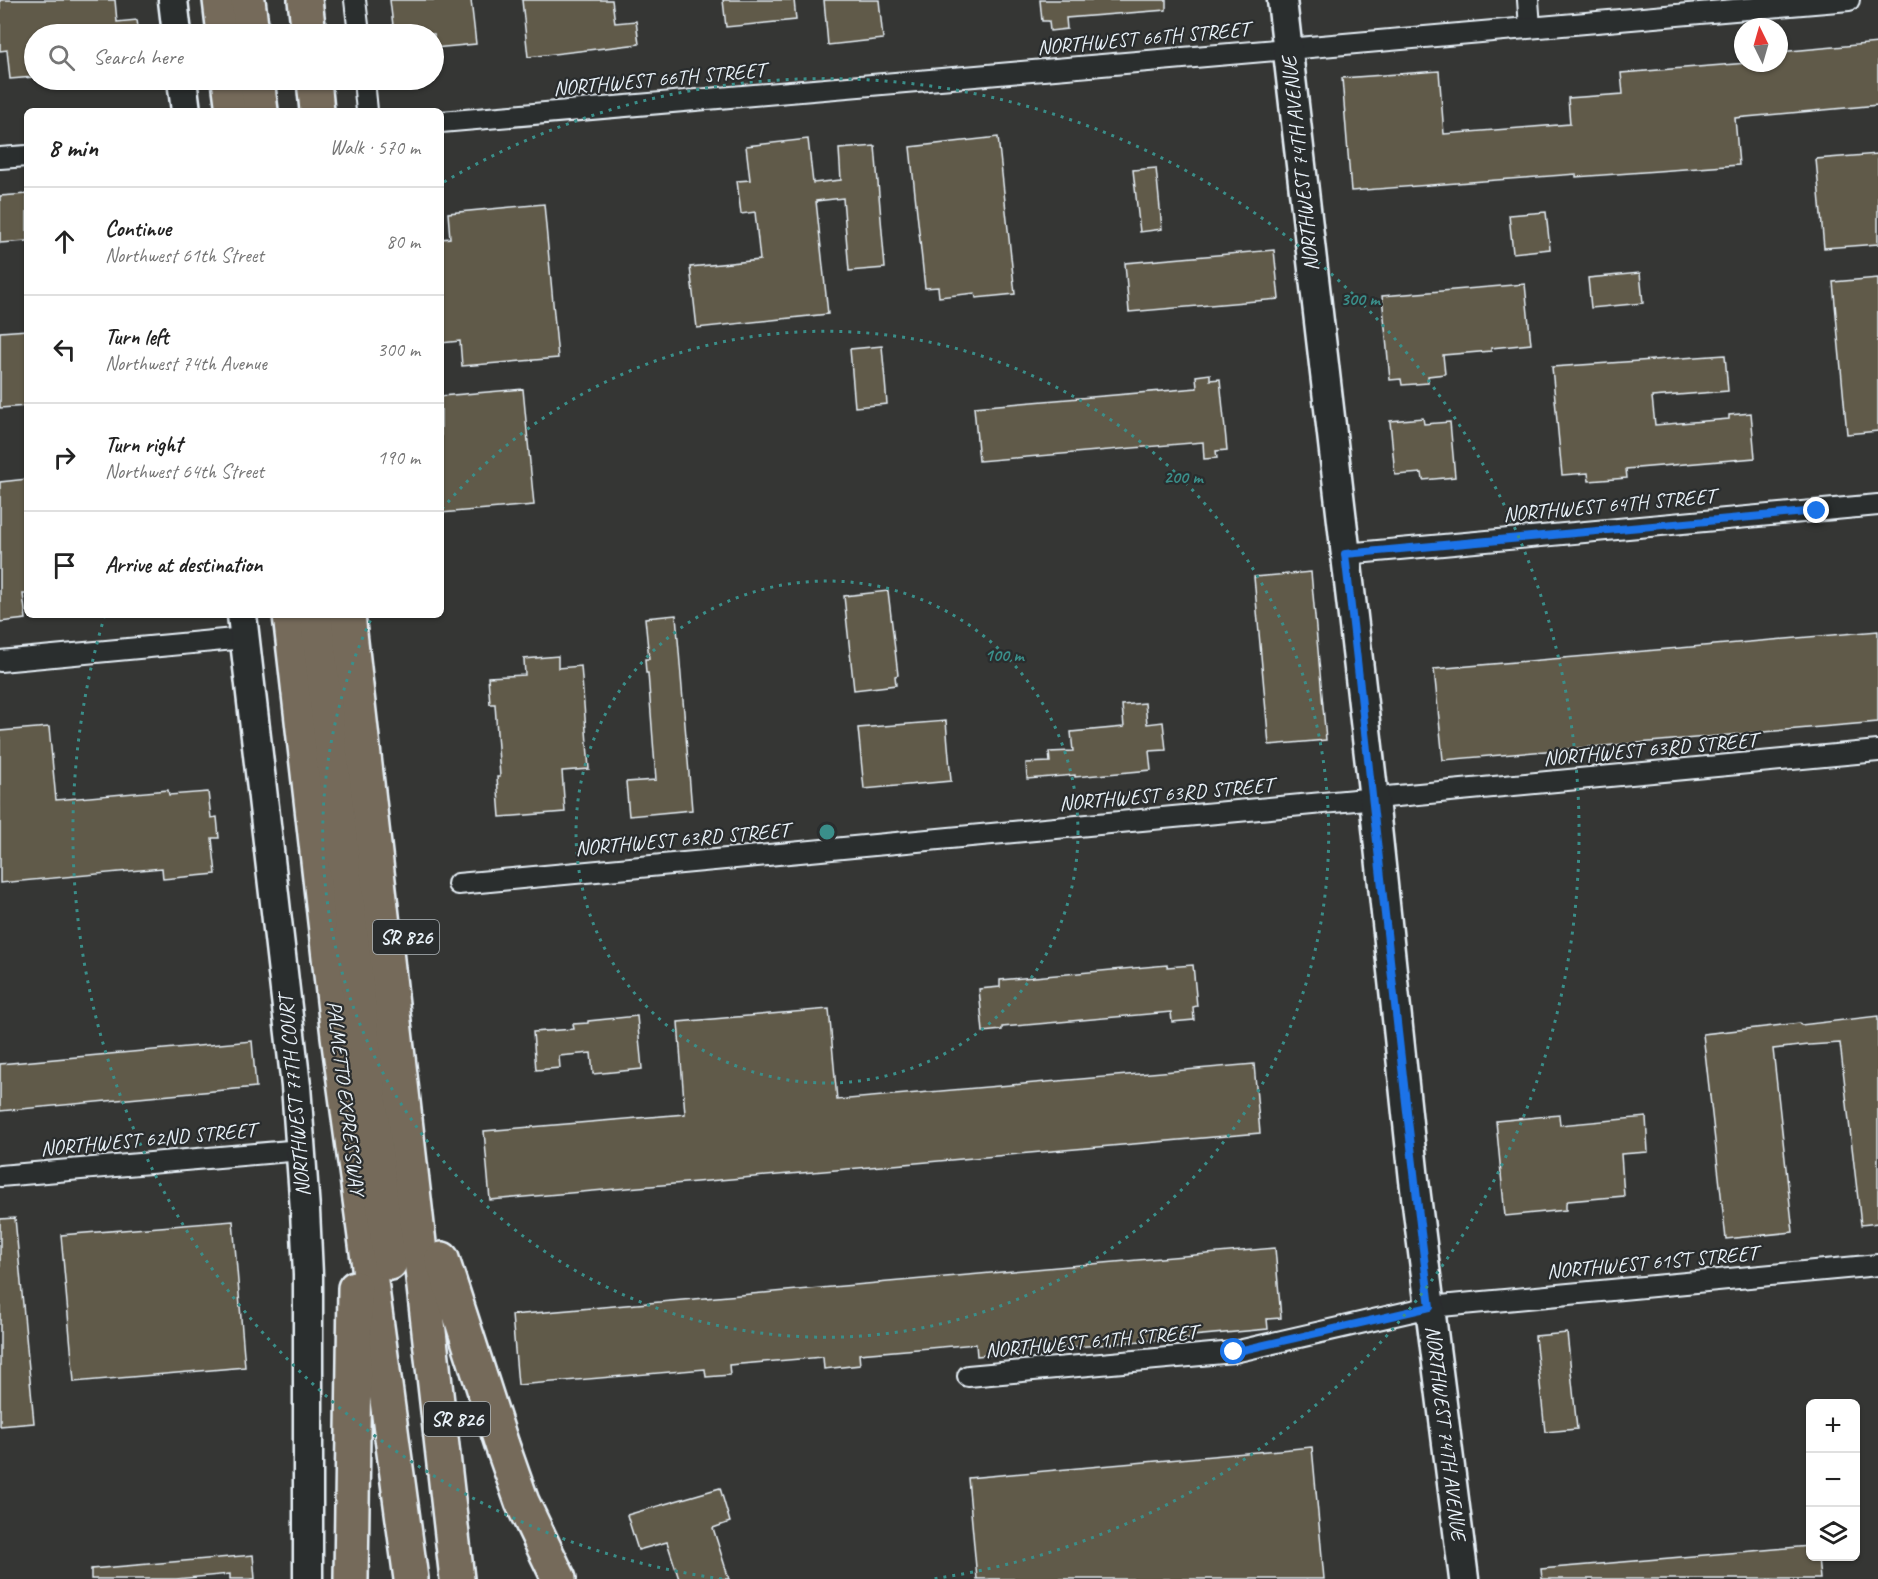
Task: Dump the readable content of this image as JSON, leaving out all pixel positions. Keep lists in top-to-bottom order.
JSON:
{
  "streets": {
    "highway": ["SR 826", "PALMETTO EXPRESSWAY"],
    "street": [
      "NORTHWEST 66TH STREET",
      "NORTHWEST 74TH AVENUE",
      "NORTHWEST 64TH STREET",
      "NORTHWEST 63RD STREET",
      "NORTHWEST 77TH COURT",
      "NORTHWEST 62ND STREET",
      "NORTHWEST 61ST STREET",
      "NORTHWEST 61TH STREET"
    ]
  },
  "crossings": [
    ["NORTHWEST 66TH STREET", "NORTHWEST 74TH AVENUE"],
    ["NORTHWEST 74TH AVENUE", "NORTHWEST 64TH STREET"],
    ["NORTHWEST 74TH AVENUE", "NORTHWEST 63RD STREET"],
    ["NORTHWEST 74TH AVENUE", "NORTHWEST 61ST STREET"],
    ["NORTHWEST 74TH AVENUE", "NORTHWEST 61TH STREET"],
    ["NORTHWEST 77TH COURT", "NORTHWEST 62ND STREET"],
    ["NORTHWEST 61ST STREET", "NORTHWEST 61TH STREET"]
  ],
  "north": "top",
  "page": {
    "search": "Search here",
    "heading": ["8 min", "Walk · 570 m"],
    "list": [
      ["Continue", "Northwest 61th Street", "80 m"],
      ["Turn left", "Northwest 74th Avenue", "300 m"],
      ["Turn right", "Northwest 64th Street", "190 m"],
      "Arrive at destination"
    ],
    "map_buttons": ["+", "−"]
  },
  "rings": ["300 m", "200 m", "100 m"]
}
